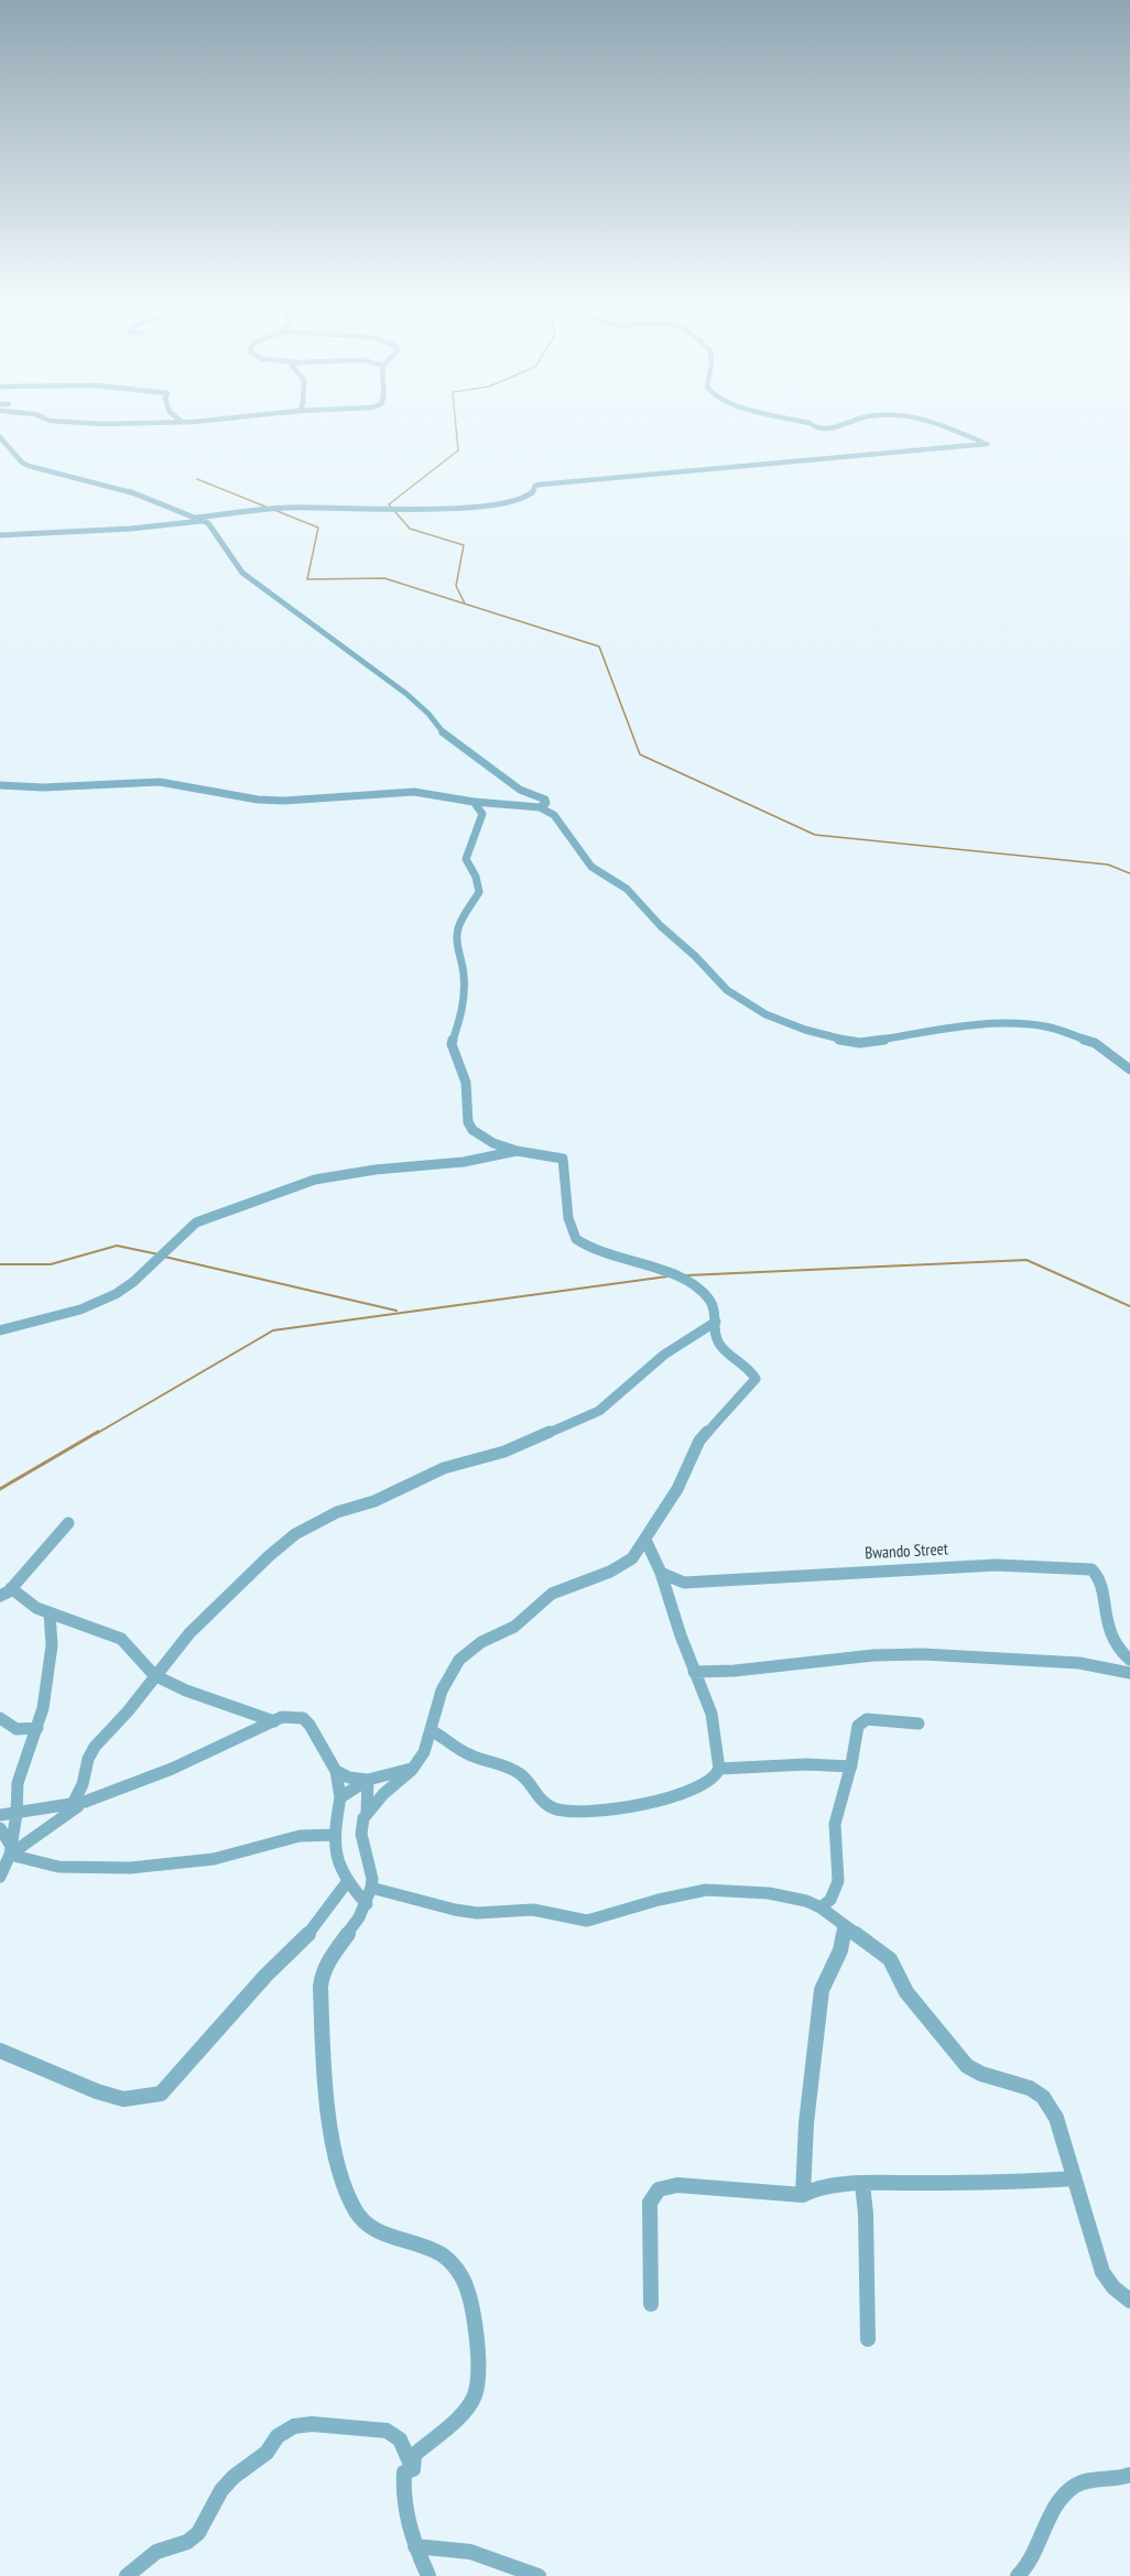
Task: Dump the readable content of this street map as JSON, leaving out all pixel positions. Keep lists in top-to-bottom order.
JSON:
{
  "streets": {
    "street": ["Bwando Street"]
  }
}
